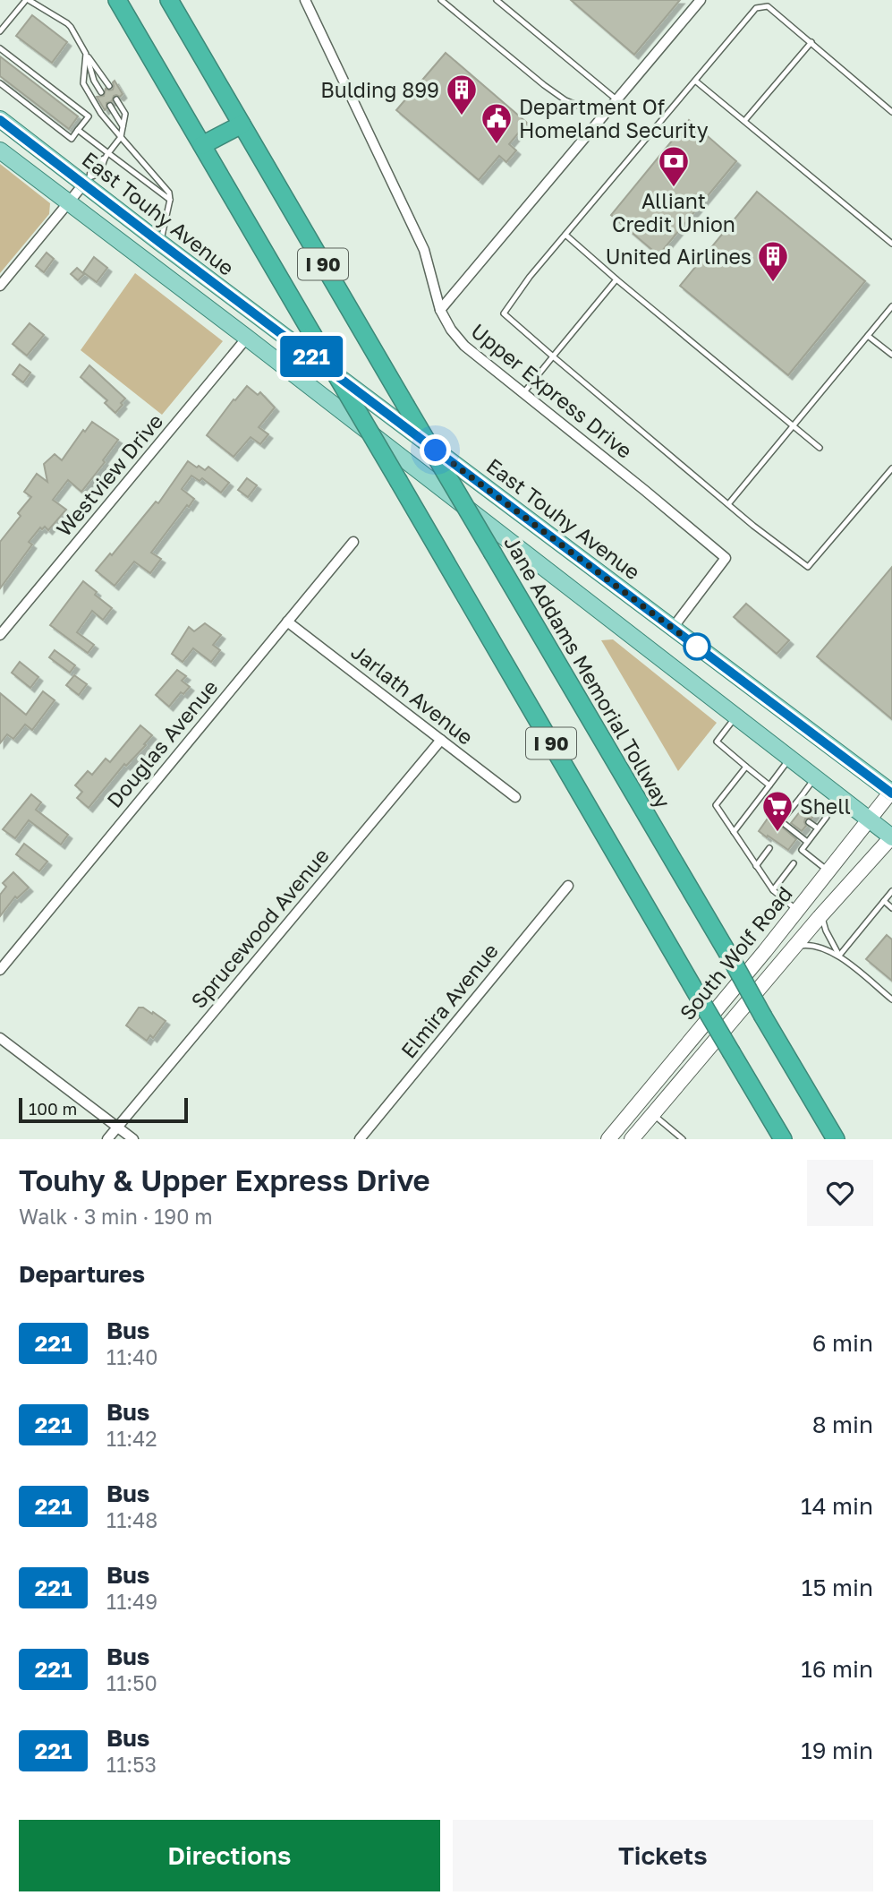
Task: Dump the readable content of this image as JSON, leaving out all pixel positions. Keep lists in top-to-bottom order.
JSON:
{
  "streets": {
    "highway": ["I 90", "Jane Addams Memorial Tollway"],
    "main road": ["East Touhy Avenue", "South Wolf Road"],
    "street": [
      "Upper Express Drive",
      "Westview Drive",
      "Jarlath Avenue",
      "Douglas Avenue",
      "Sprucewood Avenue",
      "Elmira Avenue"
    ]
  },
  "crossings": [
    ["East Touhy Avenue", "Upper Express Drive"],
    ["East Touhy Avenue", "South Wolf Road"],
    ["Jarlath Avenue", "Douglas Avenue"],
    ["Jarlath Avenue", "Sprucewood Avenue"]
  ],
  "places": {
    "building": ["Bulding 899", "United Airlines"],
    "public building": ["Department Of Homeland Security"],
    "bank": ["Alliant Credit Union"],
    "supermarket": ["Shell"]
  },
  "lines": ["bus line 221"],
  "scale_bar": "100 m",
  "page": {
    "on_map": "221",
    "scale": "100 m",
    "heading": [
      ["Touhy & Upper Express Drive", "Walk · 3 min · 190 m"],
      "Departures"
    ],
    "list": [
      {
        "mark": "221",
        "name": "Bus",
        "note": "11:40",
        "value": "6 min"
      },
      {
        "mark": "221",
        "name": "Bus",
        "note": "11:42",
        "value": "8 min"
      },
      {
        "mark": "221",
        "name": "Bus",
        "note": "11:48",
        "value": "14 min"
      },
      {
        "mark": "221",
        "name": "Bus",
        "note": "11:49",
        "value": "15 min"
      },
      {
        "mark": "221",
        "name": "Bus",
        "note": "11:50",
        "value": "16 min"
      },
      {
        "mark": "221",
        "name": "Bus",
        "note": "11:53",
        "value": "19 min"
      }
    ],
    "buttons": ["Directions", "Tickets"]
  }
}
